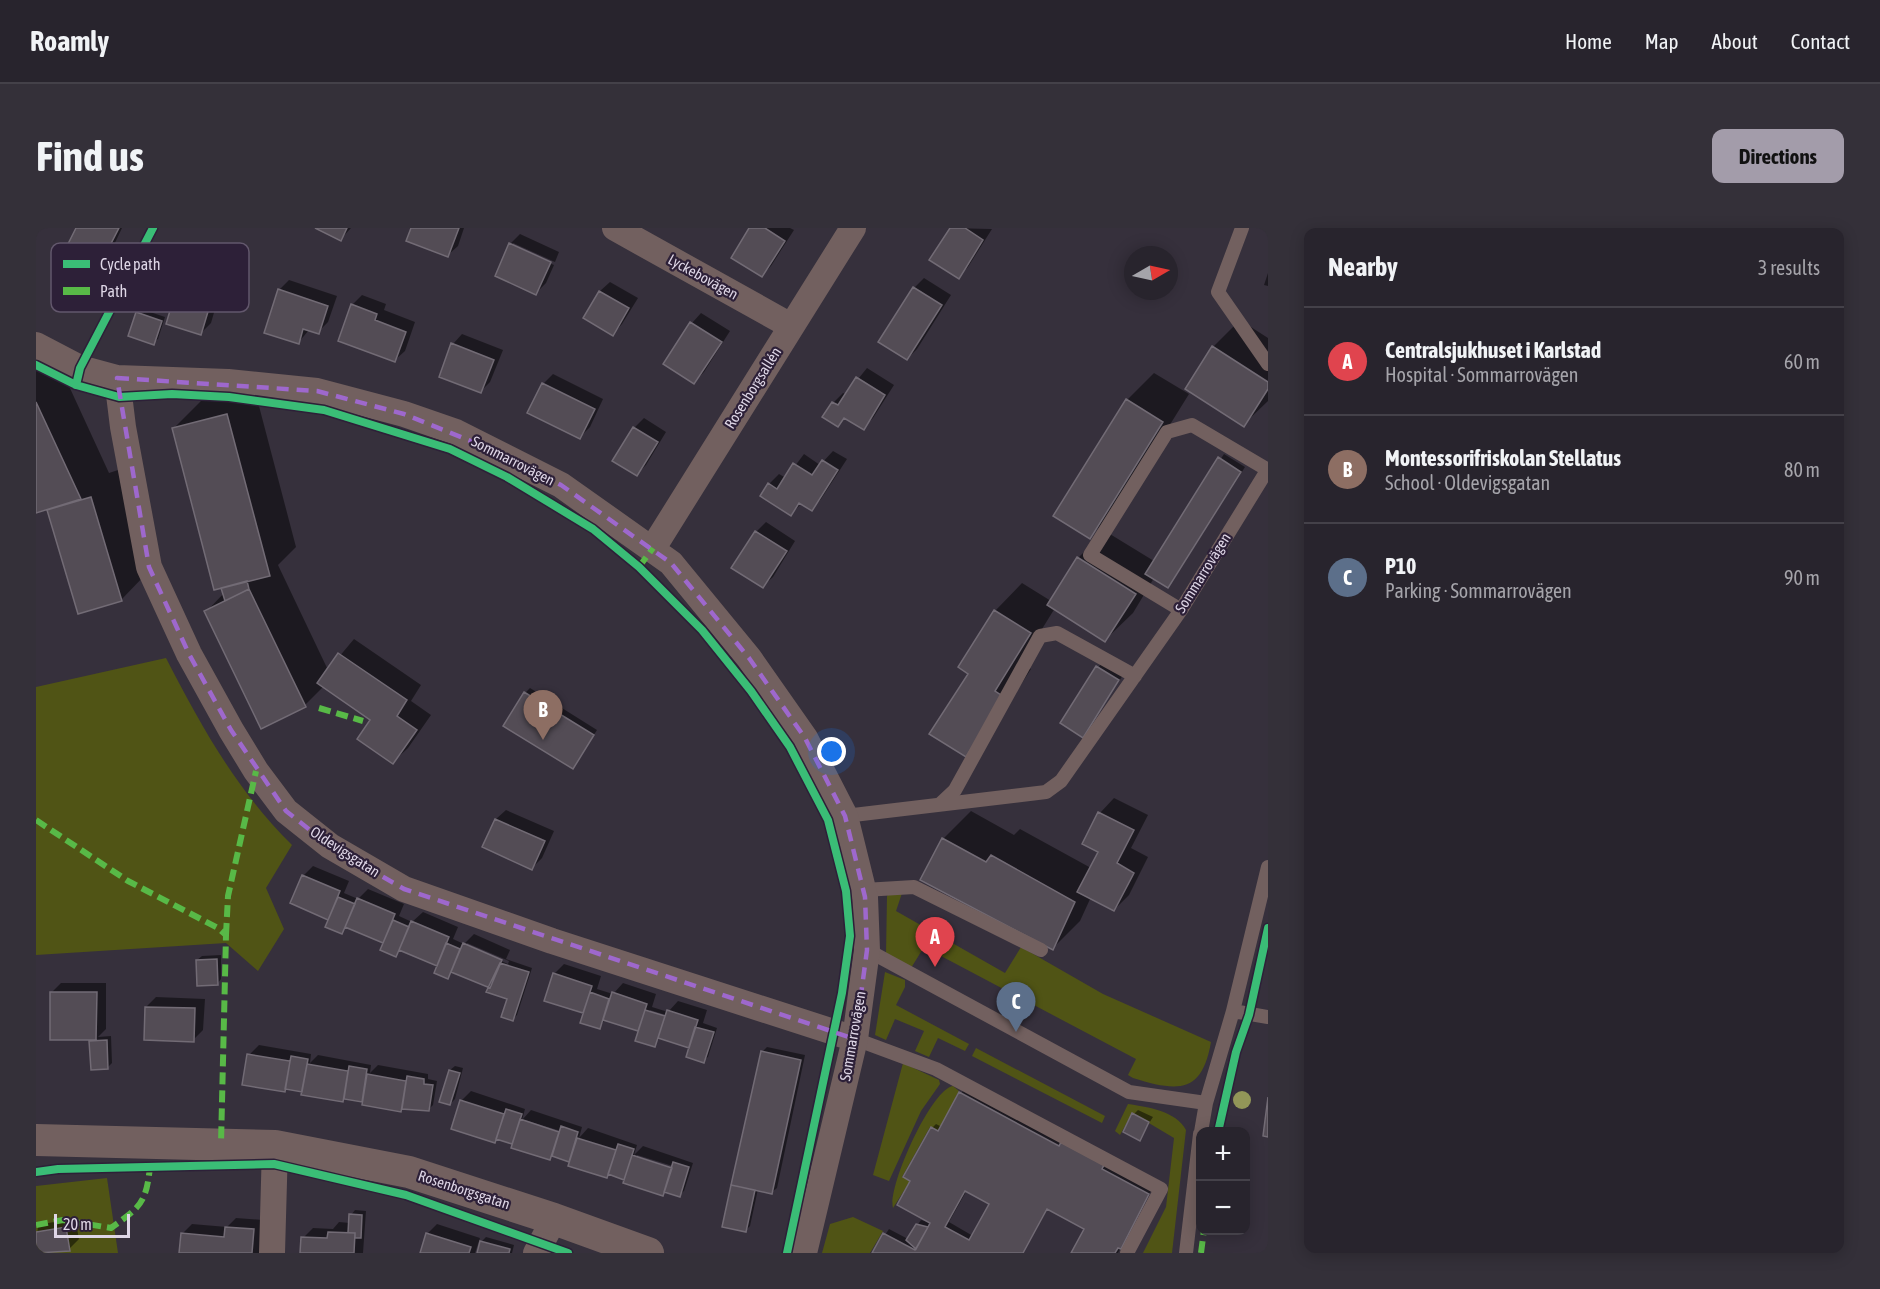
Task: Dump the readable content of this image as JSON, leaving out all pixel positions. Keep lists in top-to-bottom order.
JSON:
{
  "streets": {
    "street": [
      "Lyckebovägen",
      "Rosenborgsallén",
      "Sommarrovägen",
      "Oldevigsgatan",
      "Rosenborgsgatan"
    ]
  },
  "crossings": [
    ["Lyckebovägen", "Rosenborgsallén"],
    ["Rosenborgsallén", "Sommarrovägen"],
    ["Sommarrovägen", "Oldevigsgatan"]
  ],
  "legend": ["Cycle path", "Path"],
  "scale_bar": "20 m",
  "north": "right",
  "page": {
    "header": "Roamly",
    "nav": [
      "Home",
      "Map",
      "About",
      "Contact"
    ],
    "buttons": "Directions",
    "title": "Find us",
    "heading": ["Nearby", "3 results"],
    "list": [
      {
        "mark": "A",
        "name": "Centralsjukhuset i Karlstad",
        "note": "Hospital · Sommarrovägen",
        "value": "60 m"
      },
      {
        "mark": "B",
        "name": "Montessorifriskolan Stellatus",
        "note": "School · Oldevigsgatan",
        "value": "80 m"
      },
      {
        "mark": "C",
        "name": "P10",
        "note": "Parking · Sommarrovägen",
        "value": "90 m"
      }
    ],
    "pins": ["B", "A", "C"],
    "map_buttons": ["+", "−"],
    "scale": "20 m"
  }
}
